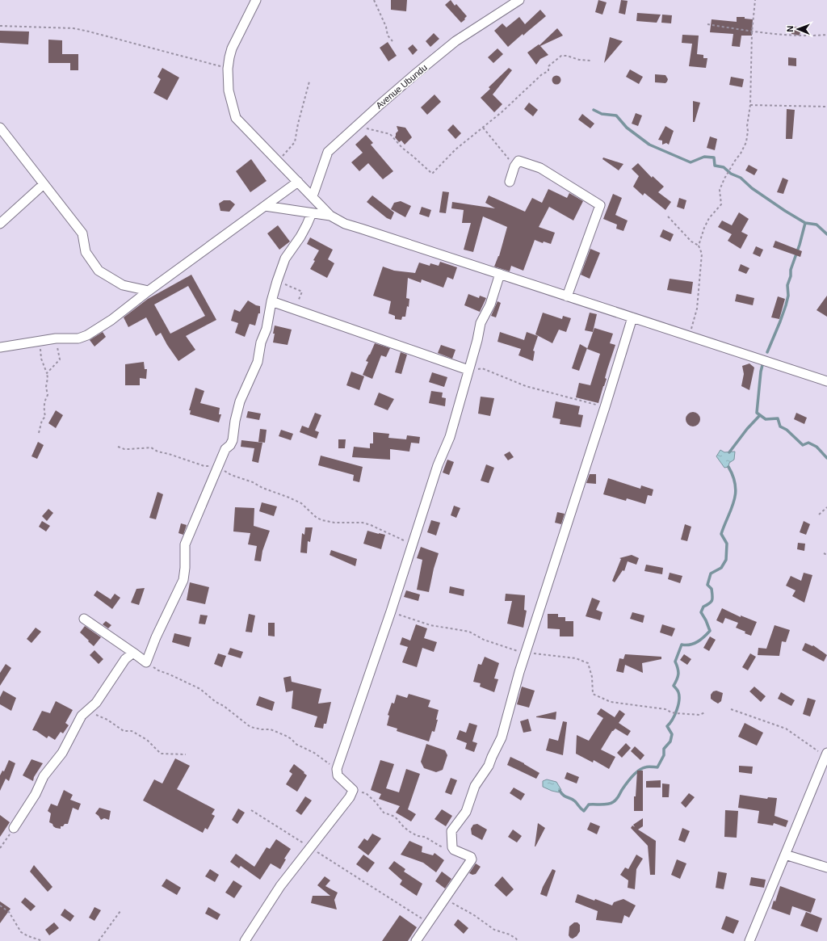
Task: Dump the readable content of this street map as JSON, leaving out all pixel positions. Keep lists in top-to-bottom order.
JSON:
{
  "streets": {
    "street": ["Avenue Ubundu"]
  },
  "north": "left"
}
